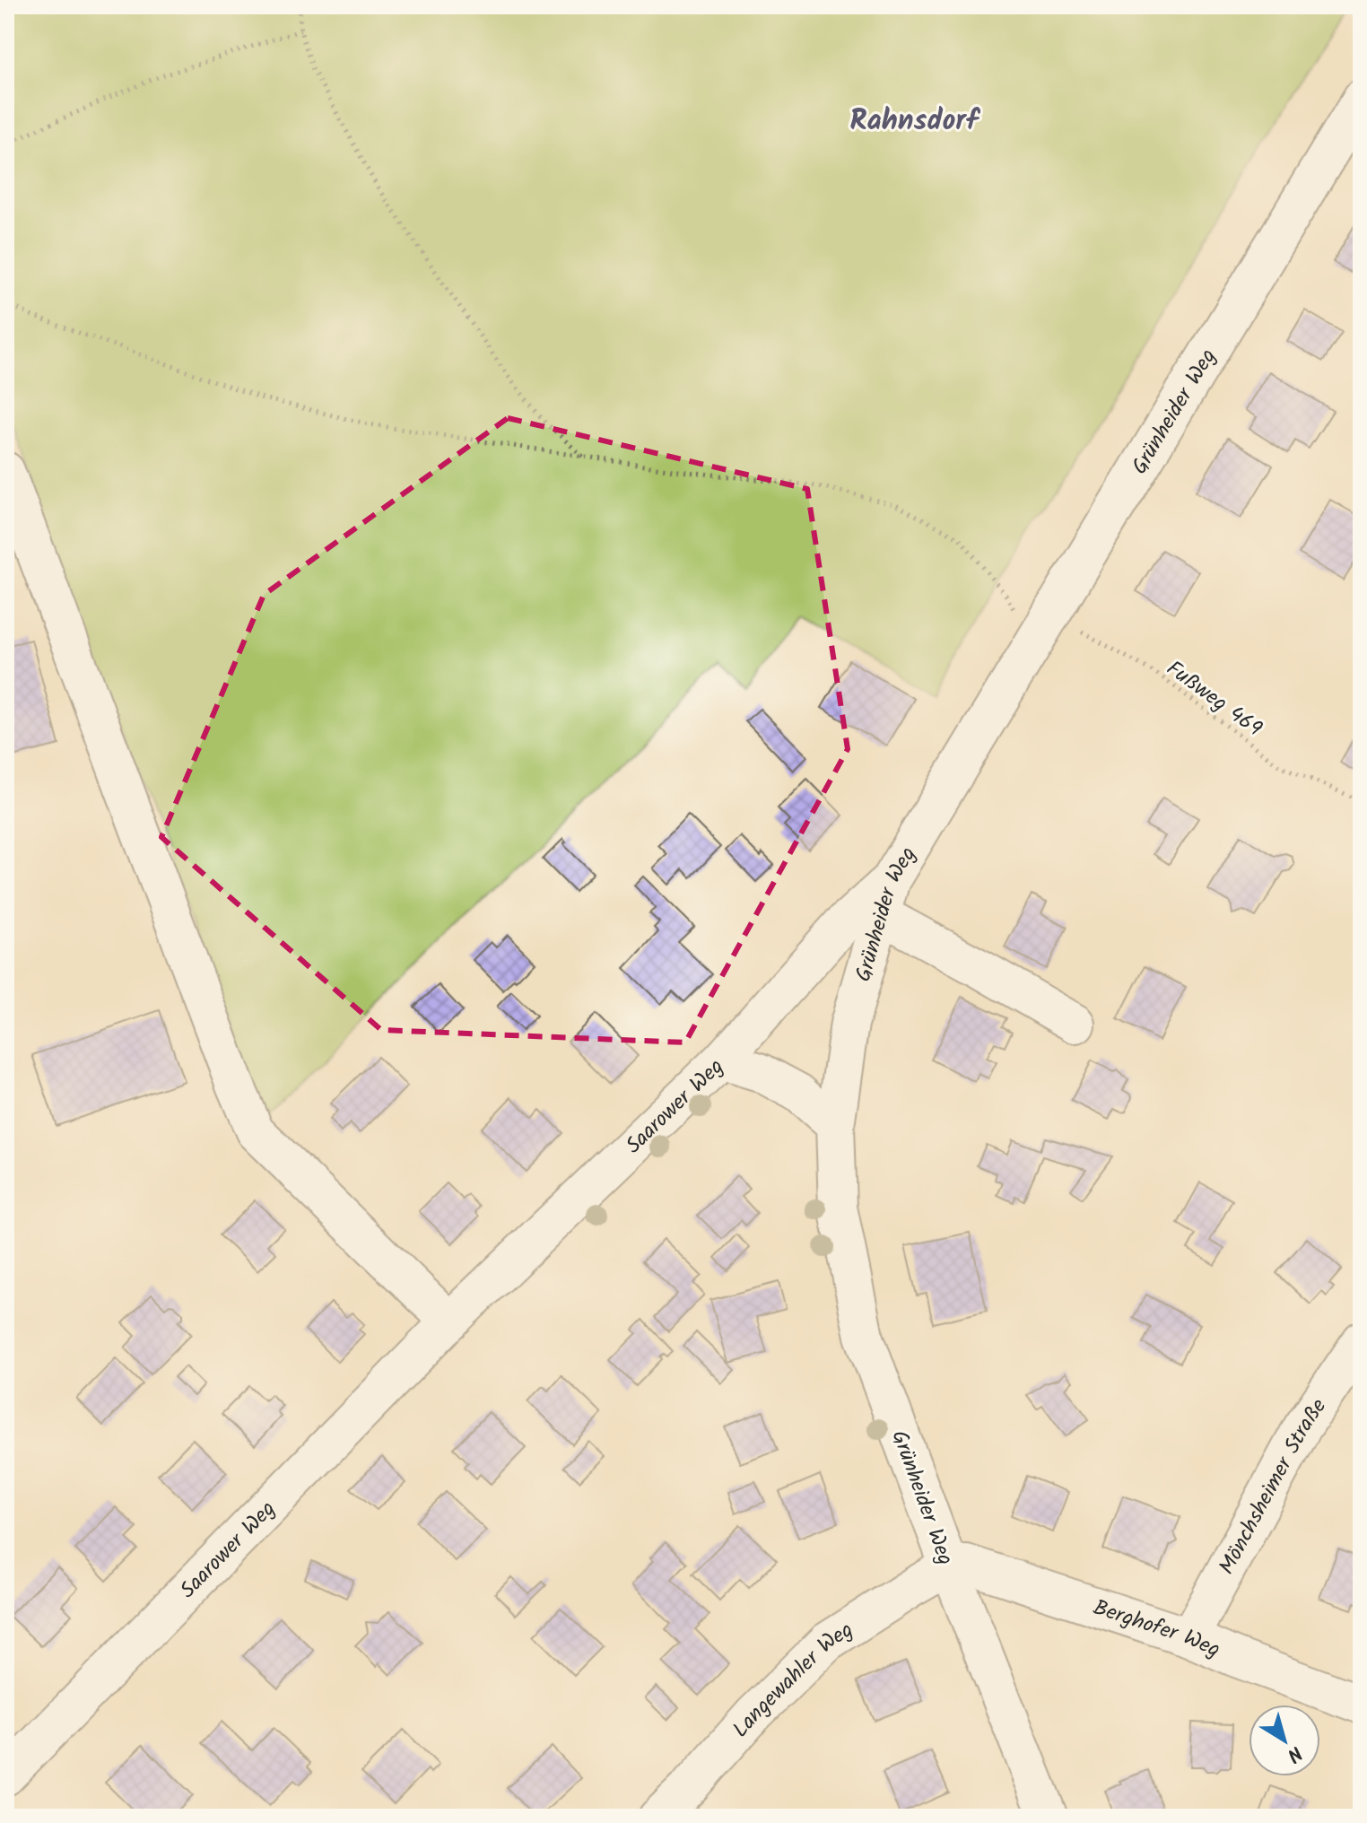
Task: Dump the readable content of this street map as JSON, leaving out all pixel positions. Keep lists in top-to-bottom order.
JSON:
{
  "streets": {
    "street": [
      "Grünheider Weg",
      "Saarower Weg",
      "Mönchsheimer Straße",
      "Berghofer Weg",
      "Langewahler Weg"
    ],
    "path": ["Fußweg 469"]
  },
  "crossings": [
    ["Grünheider Weg", "Fußweg 469"],
    ["Grünheider Weg", "Saarower Weg"],
    ["Grünheider Weg", "Berghofer Weg"],
    ["Grünheider Weg", "Langewahler Weg"],
    ["Mönchsheimer Straße", "Berghofer Weg"],
    ["Berghofer Weg", "Langewahler Weg"]
  ],
  "districts": ["Rahnsdorf"],
  "north": "bottom right"
}
